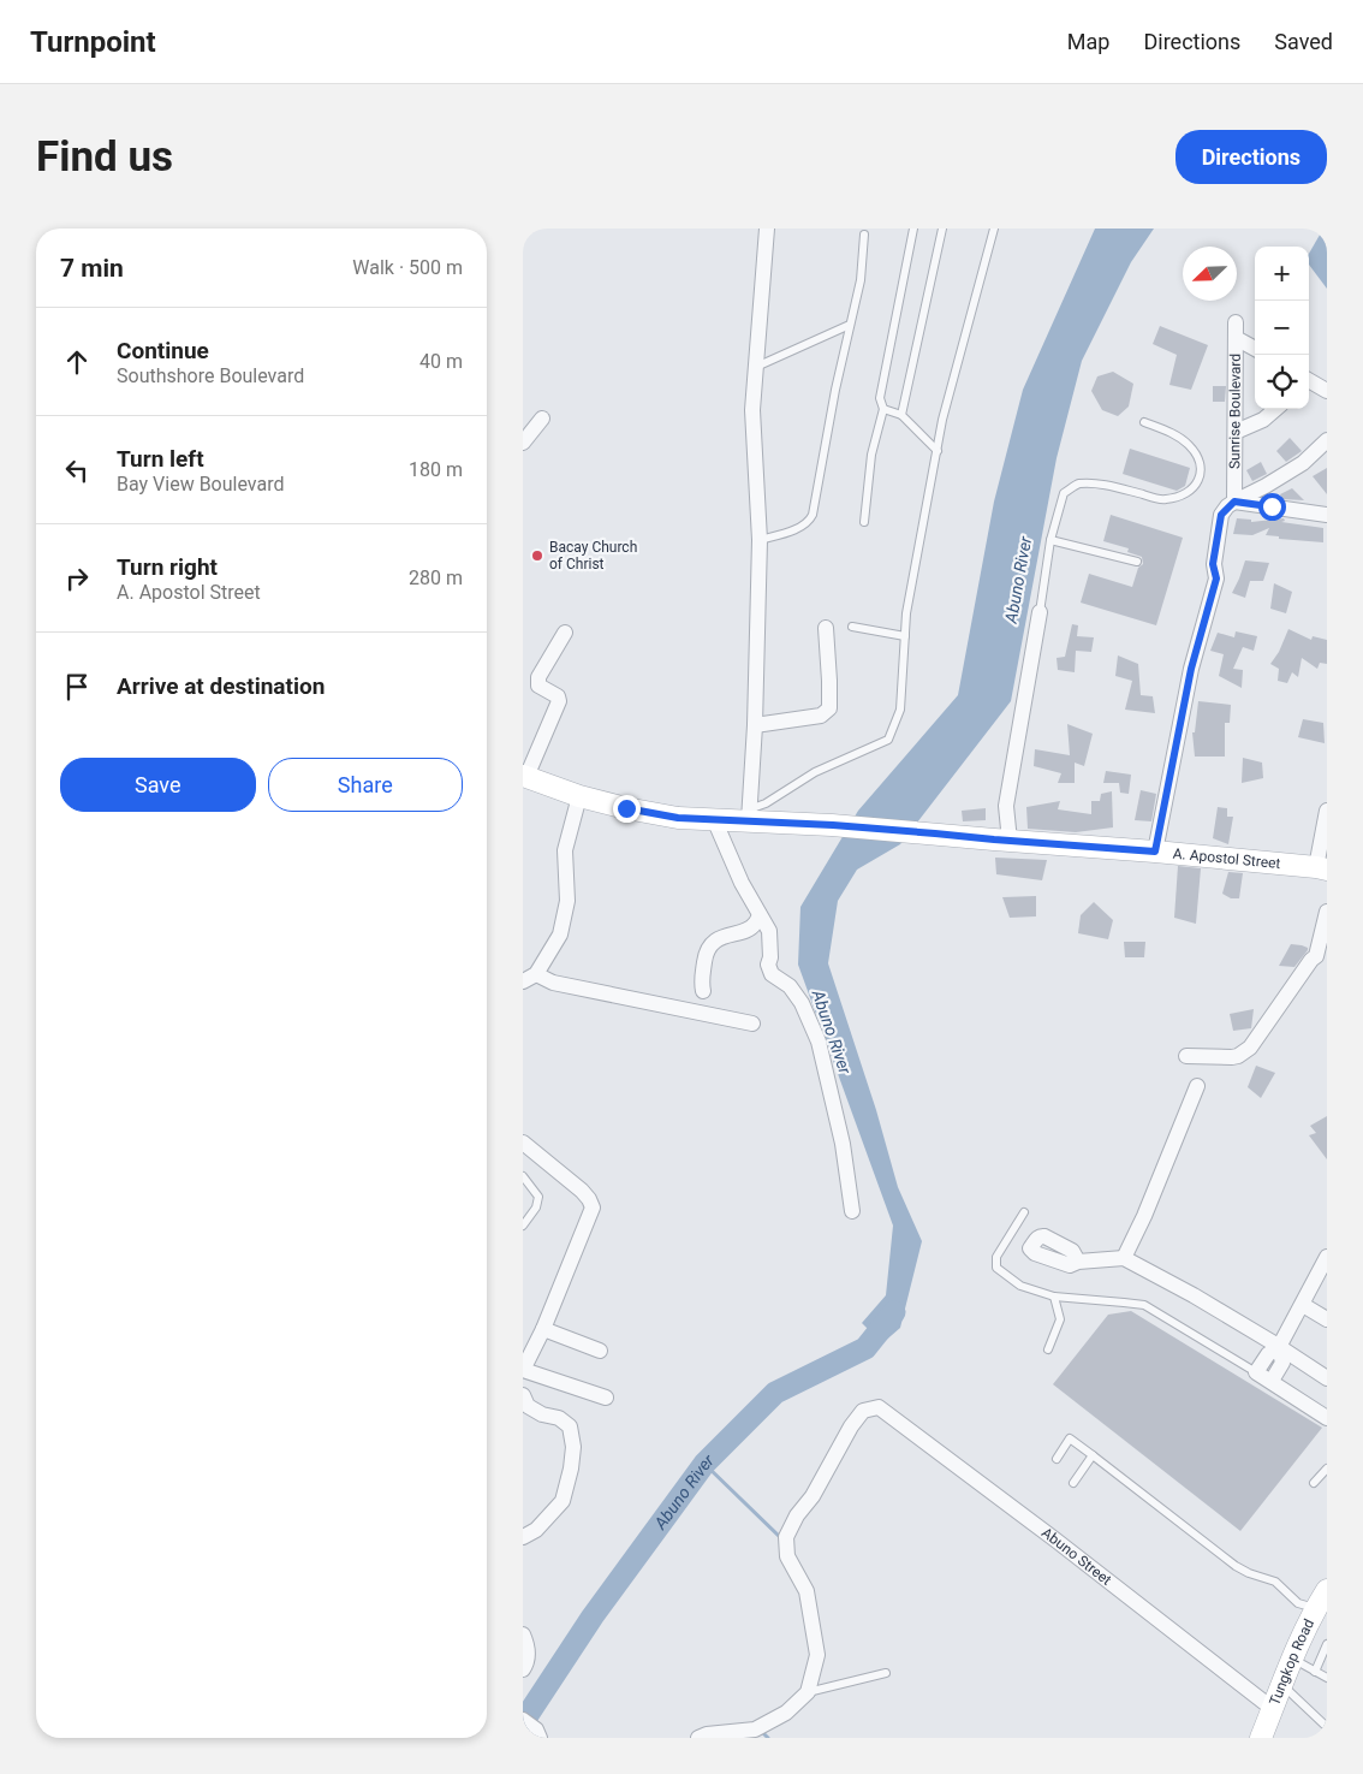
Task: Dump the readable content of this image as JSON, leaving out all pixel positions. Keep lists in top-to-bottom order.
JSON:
{
  "streets": {
    "street": [
      "Sunrise Boulevard",
      "A. Apostol Street",
      "Abuno Street",
      "Tungkop Road"
    ]
  },
  "crossings": [
    ["Abuno Street", "Tungkop Road"]
  ],
  "water": ["Abuno River"],
  "places": ["Bacay Church of Christ"],
  "north": "bottom left",
  "page": {
    "header": "Turnpoint",
    "nav": ["Map", "Directions", "Saved"],
    "buttons": [
      "Directions",
      ["Save", "Share"]
    ],
    "title": "Find us",
    "heading": ["7 min", "Walk · 500 m"],
    "map_buttons": ["+", "−"],
    "list": [
      ["Continue", "Southshore Boulevard", "40 m"],
      ["Turn left", "Bay View Boulevard", "180 m"],
      ["Turn right", "A. Apostol Street", "280 m"],
      "Arrive at destination"
    ]
  }
}
